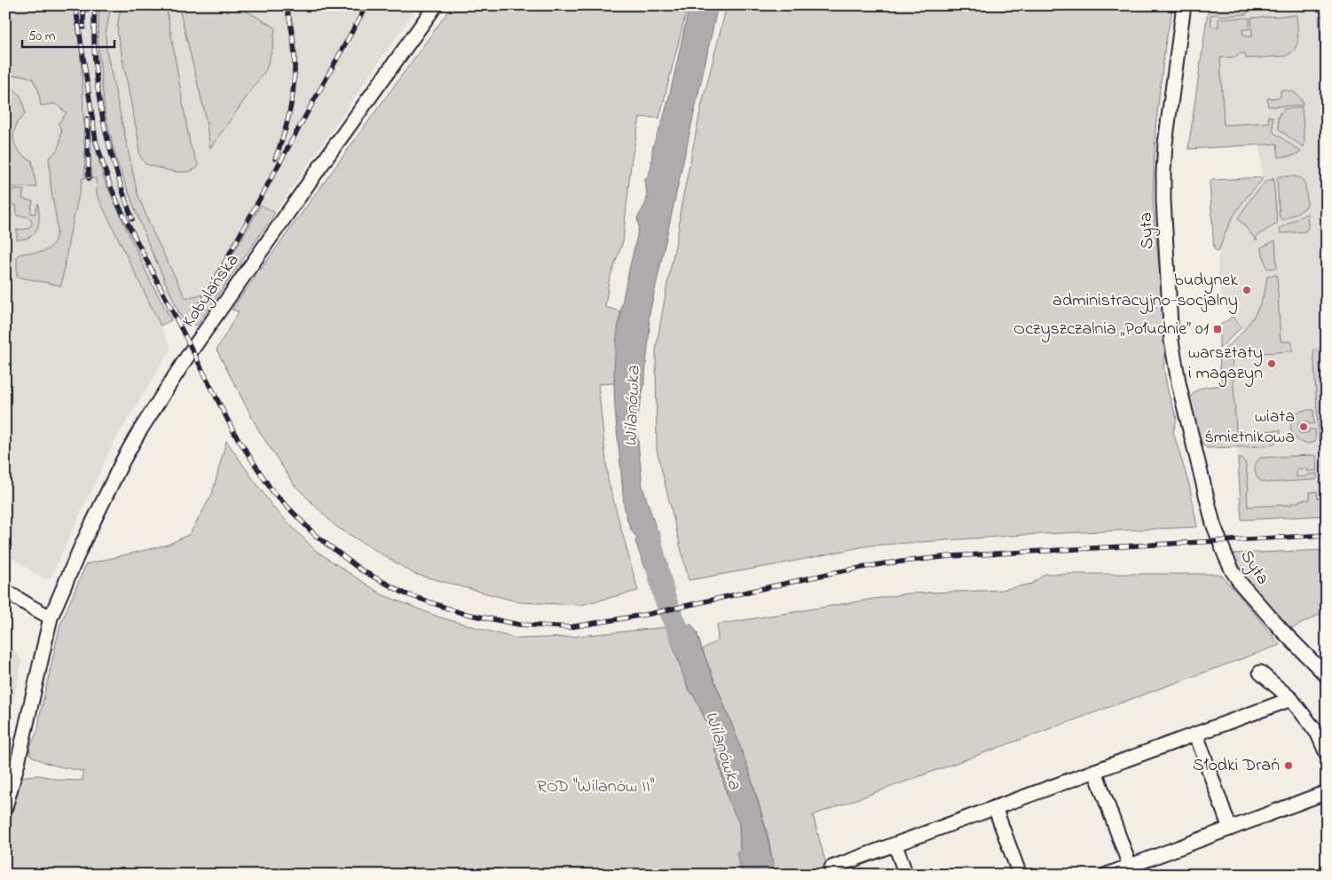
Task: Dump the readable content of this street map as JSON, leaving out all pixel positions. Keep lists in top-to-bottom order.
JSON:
{
  "streets": {
    "street": ["Syta", "Kobylańska"]
  },
  "water": ["Wilanówka"],
  "parks": ["ROD \"Wilanów II\""],
  "places": {
    "other": [
      "budynek administracyjno-socjalny",
      "warsztaty i magazyn",
      "wiata śmietnikowa",
      "Słodki Drań"
    ],
    "transit": ["Oczyszczalnia „Południe” 01"]
  },
  "scale_bar": "50 m"
}
